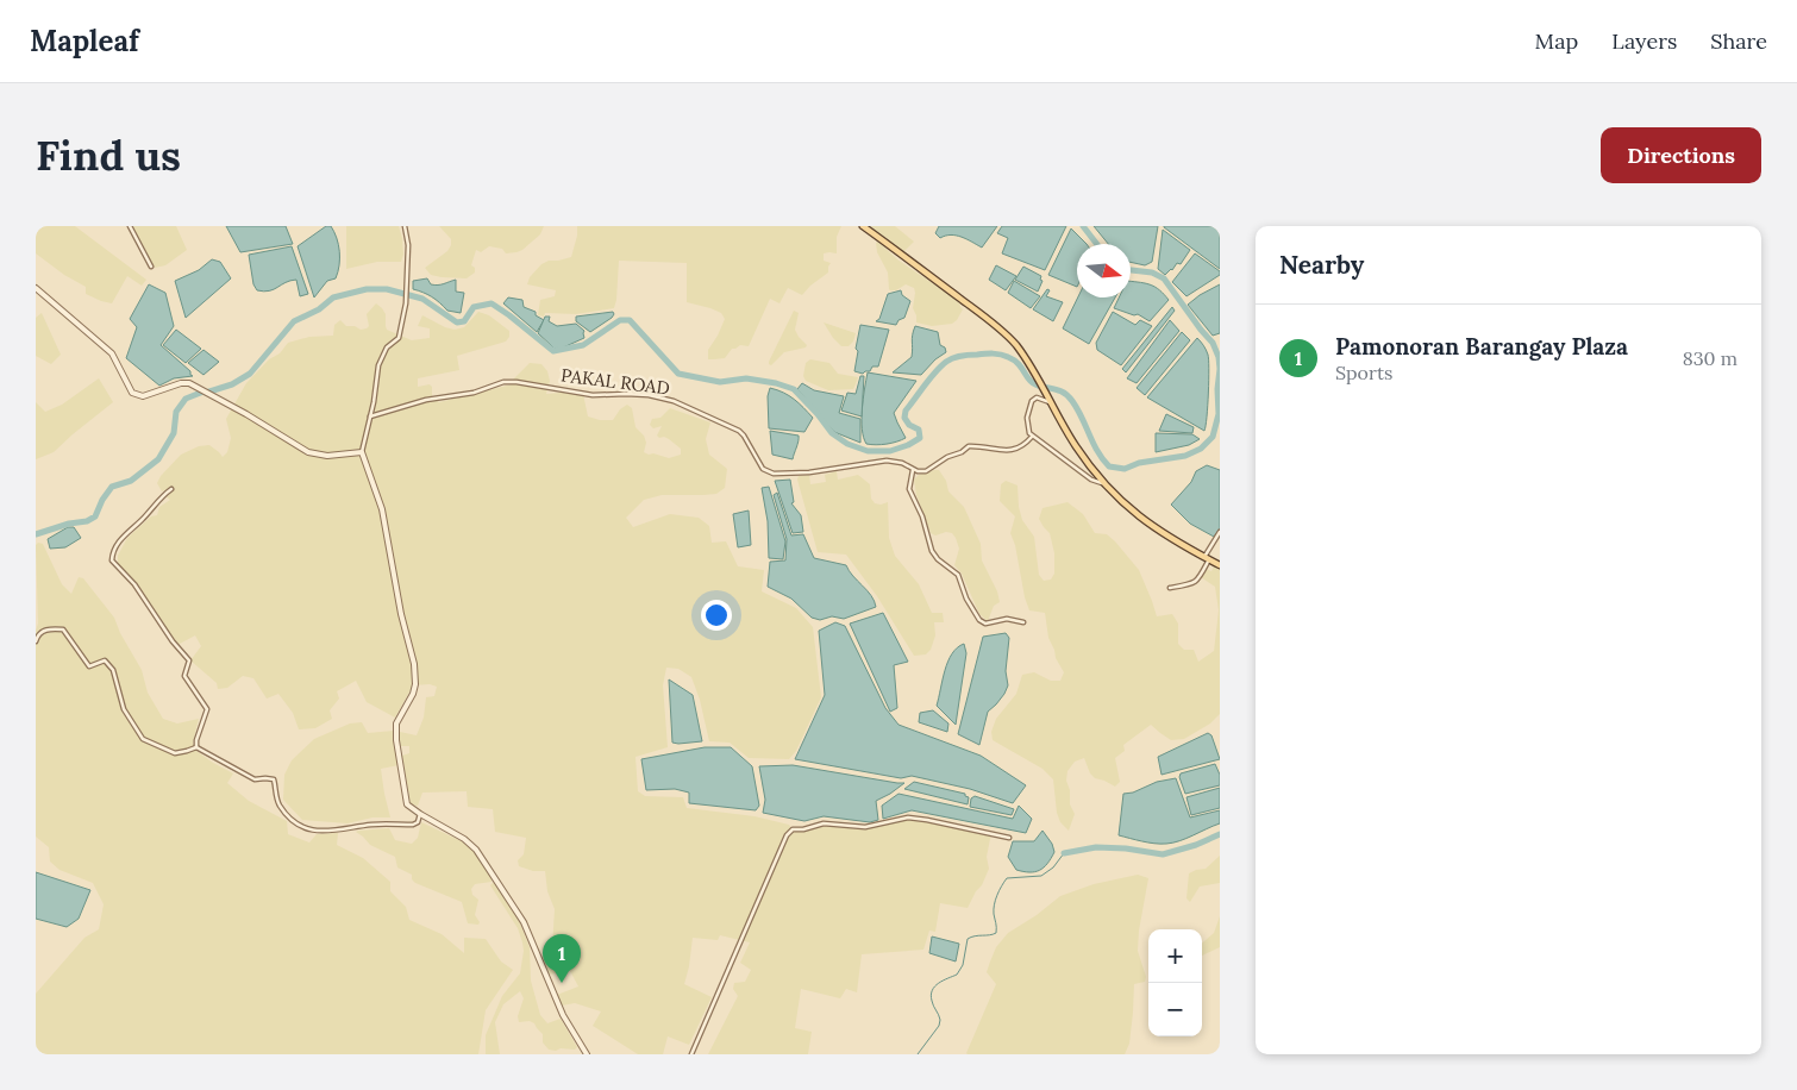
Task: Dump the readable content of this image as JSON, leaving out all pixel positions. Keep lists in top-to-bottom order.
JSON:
{
  "streets": {
    "street": ["PAKAL ROAD"]
  },
  "north": "right",
  "page": {
    "header": "Mapleaf",
    "nav": ["Map", "Layers", "Share"],
    "buttons": "Directions",
    "title": "Find us",
    "heading": "Nearby",
    "list": [
      {
        "mark": "1",
        "name": "Pamonoran Barangay Plaza",
        "note": "Sports",
        "value": "830 m"
      }
    ],
    "map_buttons": ["+", "−"],
    "pins": "1"
  }
}
